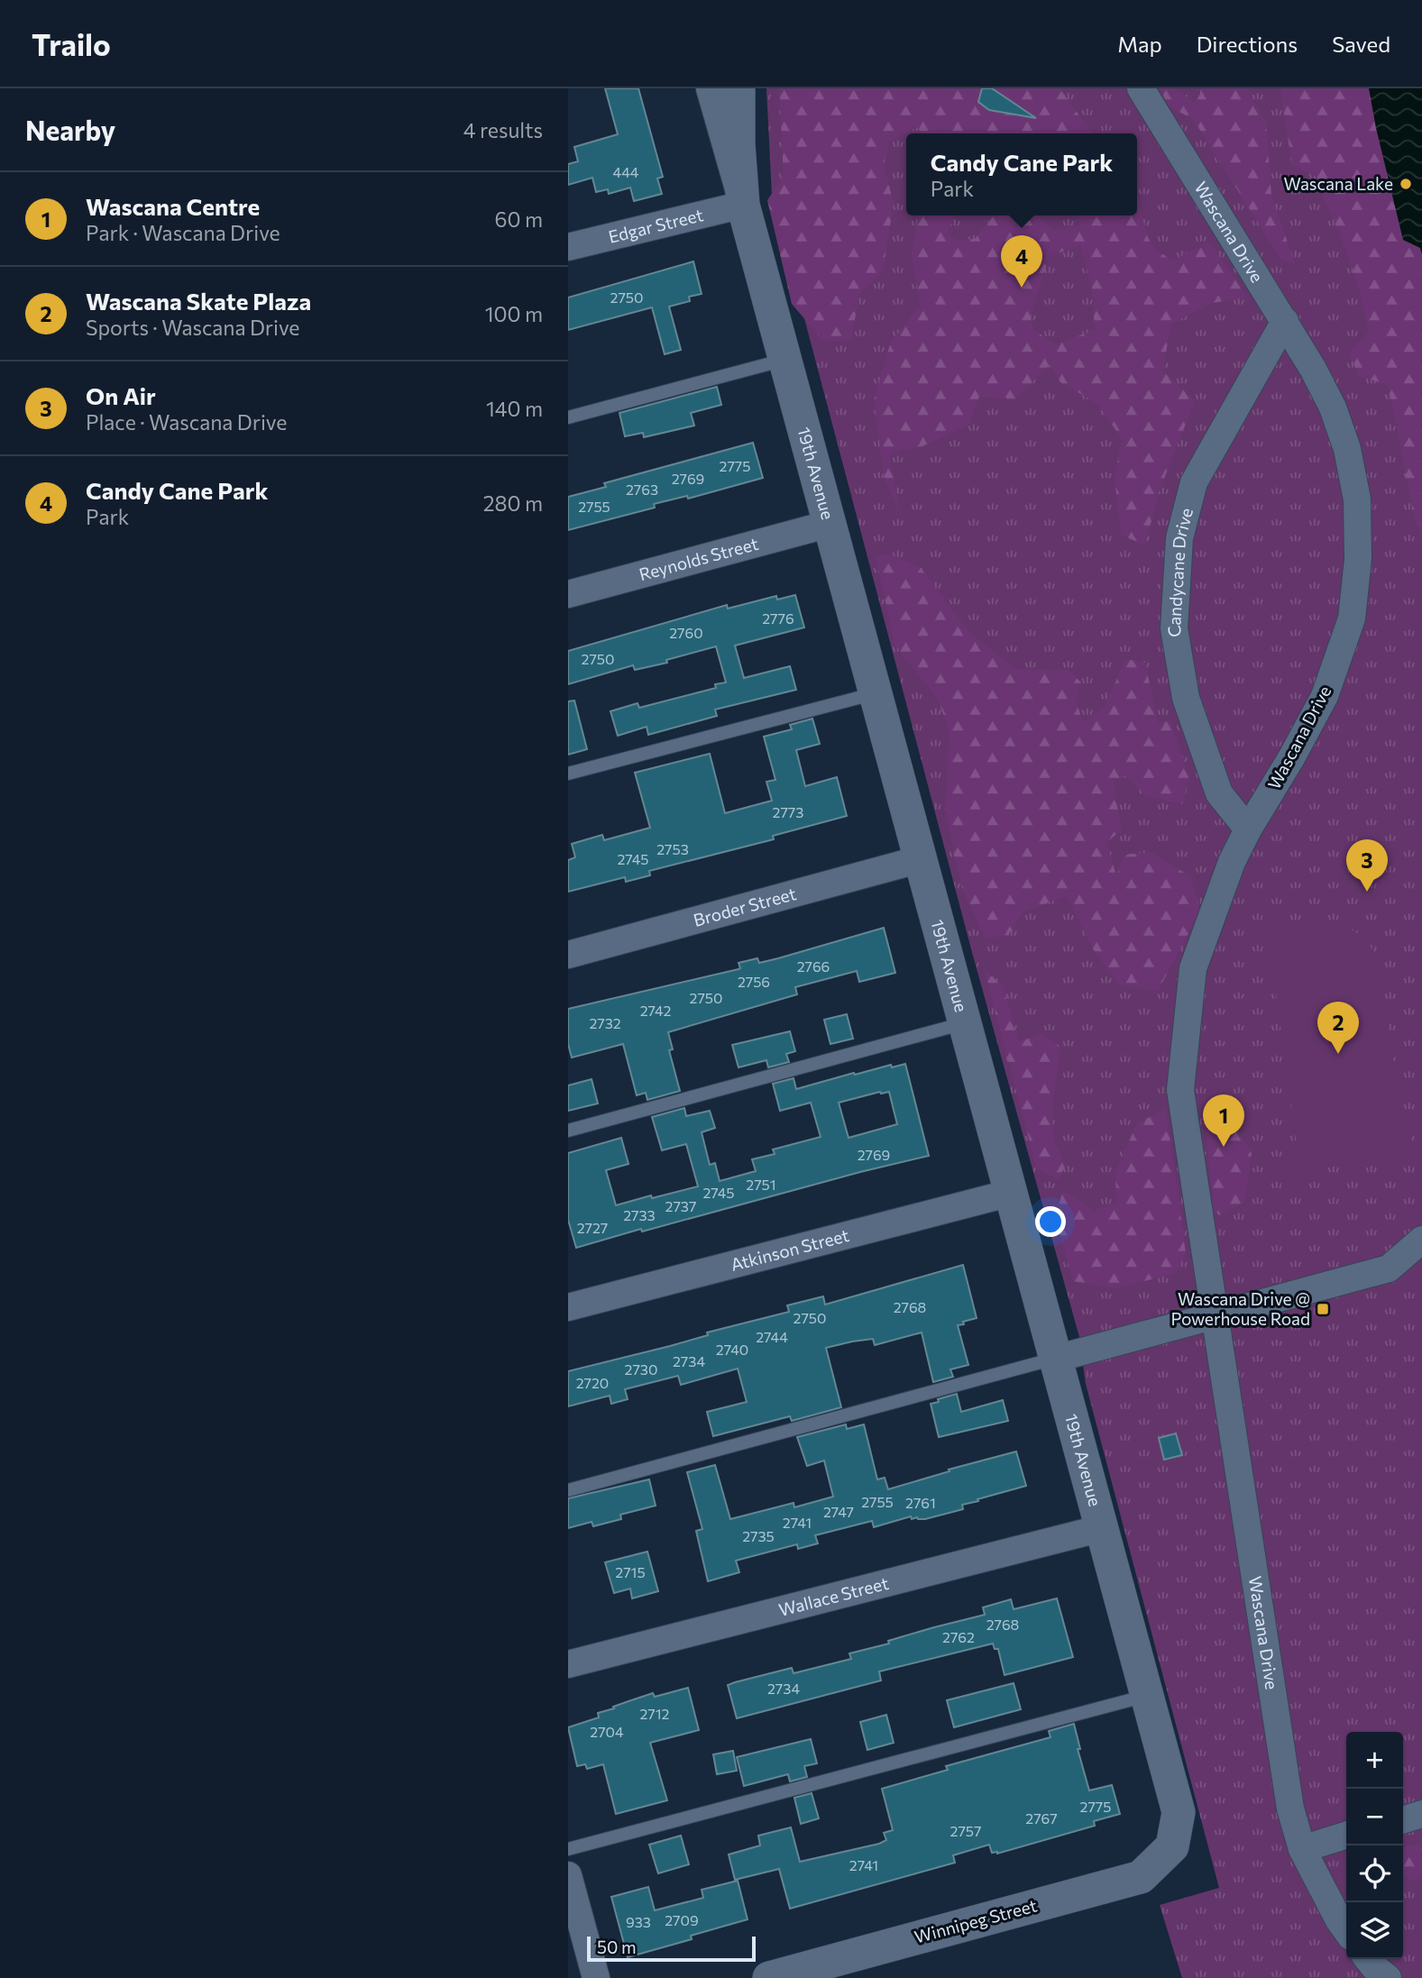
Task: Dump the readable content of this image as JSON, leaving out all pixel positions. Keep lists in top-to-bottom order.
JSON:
{
  "streets": {
    "street": [
      "Edgar Street",
      "Wascana Drive",
      "19th Avenue",
      "Reynolds Street",
      "Candycane Drive",
      "Broder Street",
      "Atkinson Street",
      "Wallace Street",
      "Winnipeg Street"
    ]
  },
  "crossings": [
    ["Edgar Street", "19th Avenue"],
    ["Wascana Drive", "Candycane Drive"],
    ["19th Avenue", "Reynolds Street"],
    ["19th Avenue", "Broder Street"],
    ["19th Avenue", "Atkinson Street"],
    ["19th Avenue", "Wallace Street"],
    ["19th Avenue", "Winnipeg Street"]
  ],
  "places": {
    "other": ["Wascana Lake"],
    "transit": ["Wascana Drive @ Powerhouse Road"]
  },
  "house_numbers": [
    "444",
    "2750",
    "2775",
    "2769",
    "2763",
    "2755",
    "2776",
    "2760",
    "2750",
    "2773",
    "2753",
    "2745",
    "2766",
    "2756",
    "2750",
    "2742",
    "2732",
    "2769",
    "2751",
    "2745",
    "2737",
    "2733",
    "2727",
    "2768",
    "2750",
    "2744",
    "2740",
    "2734",
    "2730",
    "2720",
    "2755",
    "2761",
    "2747",
    "2741",
    "2735",
    "2715",
    "2768",
    "2762",
    "2734",
    "2712",
    "2704",
    "2775",
    "2767",
    "2757",
    "2741",
    "2709",
    "933"
  ],
  "scale_bar": "50 m",
  "page": {
    "header": "Trailo",
    "nav": ["Map", "Directions", "Saved"],
    "heading": ["Nearby", "4 results"],
    "popup": ["Candy Cane Park", "Park"],
    "list": [
      {
        "mark": "1",
        "name": "Wascana Centre",
        "note": "Park · Wascana Drive",
        "value": "60 m"
      },
      {
        "mark": "2",
        "name": "Wascana Skate Plaza",
        "note": "Sports · Wascana Drive",
        "value": "100 m"
      },
      {
        "mark": "3",
        "name": "On Air",
        "note": "Place · Wascana Drive",
        "value": "140 m"
      },
      {
        "mark": "4",
        "name": "Candy Cane Park",
        "note": "Park",
        "value": "280 m"
      }
    ],
    "pins": [
      "4",
      "3",
      "2",
      "1"
    ],
    "map_buttons": ["+", "−"],
    "scale": "50 m"
  }
}
